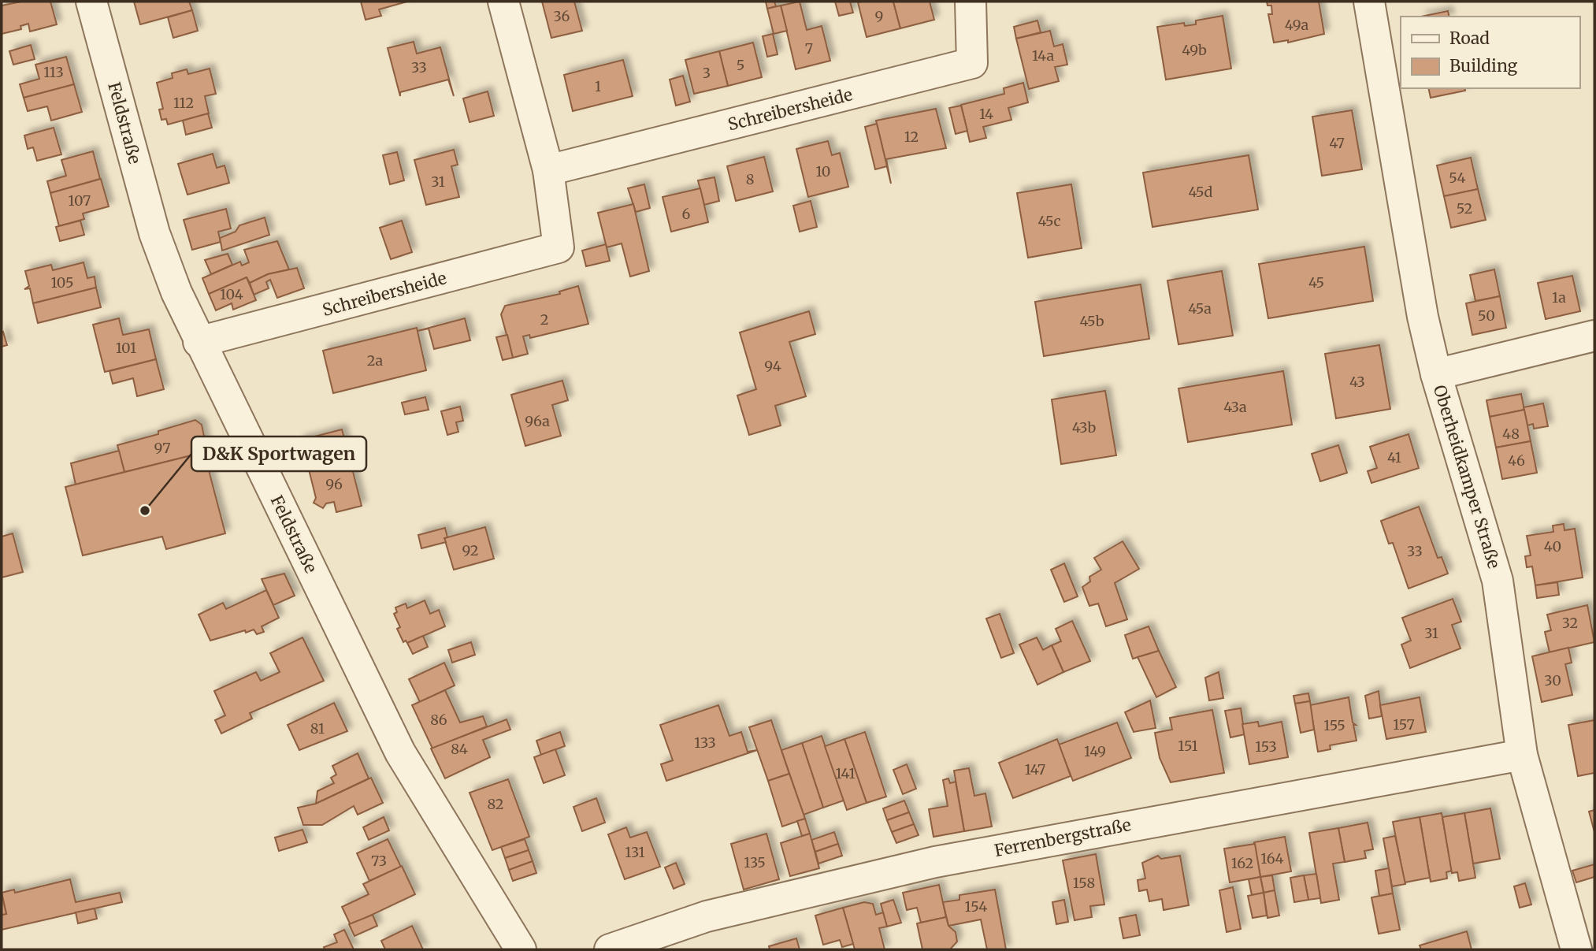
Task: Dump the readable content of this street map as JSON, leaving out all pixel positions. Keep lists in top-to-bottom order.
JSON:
{
  "streets": {
    "street": [
      "Schreibersheide",
      "Feldstraße",
      "Oberheidkamper Straße",
      "Ferrenbergstraße"
    ]
  },
  "crossings": [
    ["Schreibersheide", "Feldstraße"],
    ["Oberheidkamper Straße", "Ferrenbergstraße"]
  ],
  "places": ["D&K Sportwagen"],
  "house_numbers": [
    "36",
    "9",
    "49a",
    "7",
    "49b",
    "14a",
    "5",
    "33",
    "113",
    "3",
    "1",
    "112",
    "14",
    "12",
    "47",
    "10",
    "54",
    "8",
    "31",
    "45d",
    "107",
    "52",
    "6",
    "45c",
    "105",
    "45",
    "104",
    "1a",
    "45a",
    "50",
    "2",
    "45b",
    "101",
    "2a",
    "94",
    "43",
    "43a",
    "96a",
    "43b",
    "48",
    "97",
    "41",
    "46",
    "96",
    "40",
    "92",
    "33",
    "32",
    "31",
    "30",
    "86",
    "157",
    "155",
    "81",
    "133",
    "151",
    "153",
    "84",
    "149",
    "147",
    "141",
    "82",
    "131",
    "164",
    "73",
    "135",
    "162",
    "158",
    "154"
  ],
  "legend": ["Road", "Building"]
}
